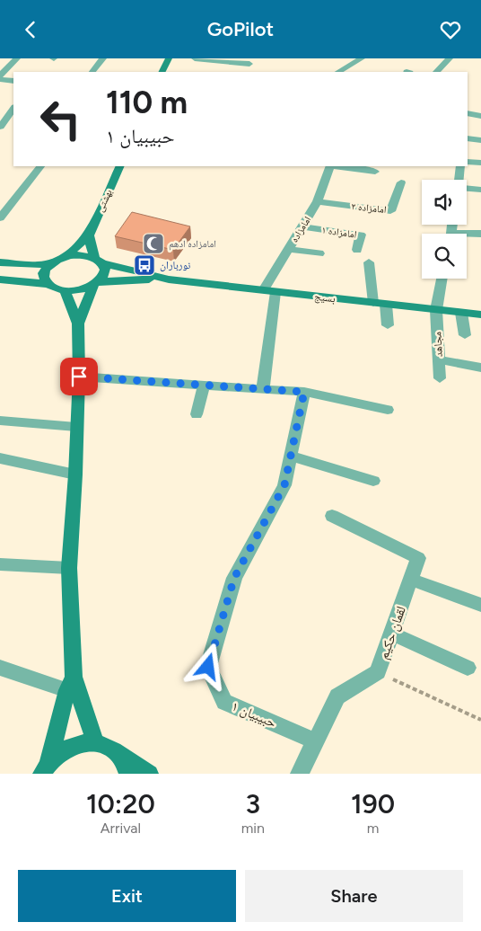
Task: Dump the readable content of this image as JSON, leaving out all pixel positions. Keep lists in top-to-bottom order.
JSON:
{
  "streets": {
    "main road": ["بهشتی", "بسیج"],
    "street": [
      "امامزاده ۲",
      "امامزاده",
      "امامزاده ۱",
      "مجاهد",
      "لقمان حکیم",
      "حبیبیان ۱"
    ]
  },
  "crossings": [
    ["امامزاده ۲", "امامزاده"],
    ["امامزاده", "امامزاده ۱"],
    ["امامزاده", "بسیج"],
    ["بسیج", "مجاهد"],
    ["لقمان حکیم", "حبیبیان ۱"]
  ],
  "places": {
    "mosque": ["امامزاده ادهم"],
    "bus stop": ["نورباران"]
  },
  "page": {
    "header": "GoPilot",
    "turn": ["110 m", "حبیبیان ۱"],
    "eta": [
      "10:20",
      "Arrival",
      "3",
      "min",
      "190",
      "m"
    ],
    "buttons": ["Exit", "Share"]
  }
}
